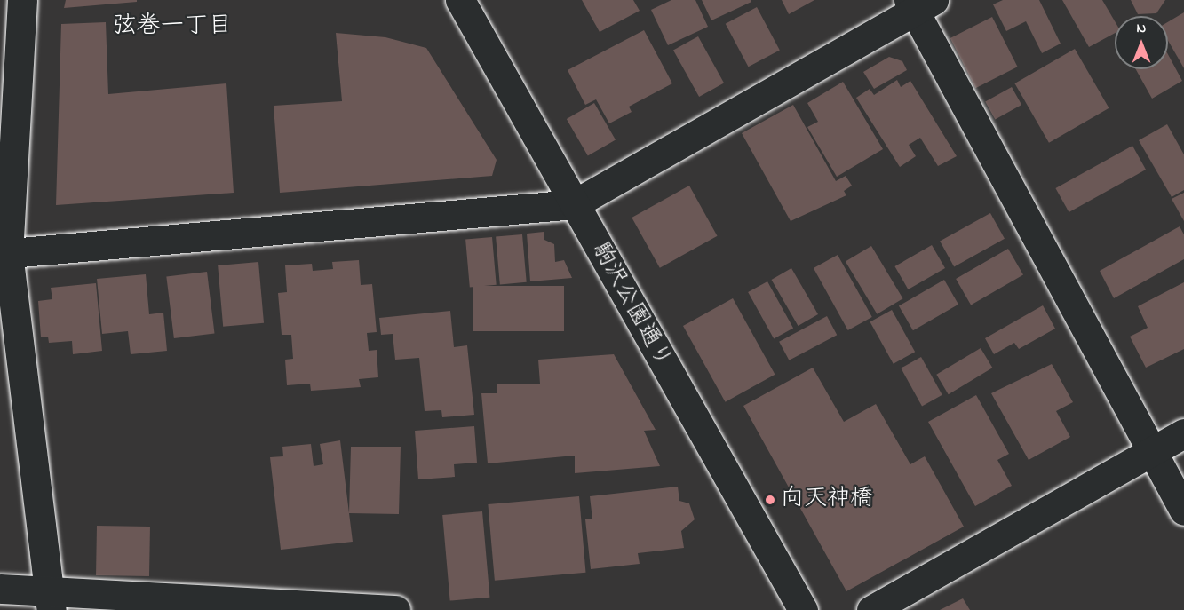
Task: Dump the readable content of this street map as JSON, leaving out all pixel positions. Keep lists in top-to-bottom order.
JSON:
{
  "streets": {
    "street": ["駒沢公園通り"]
  },
  "districts": ["弦巻一丁目"],
  "places": ["向天神橋"],
  "north": "top"
}
